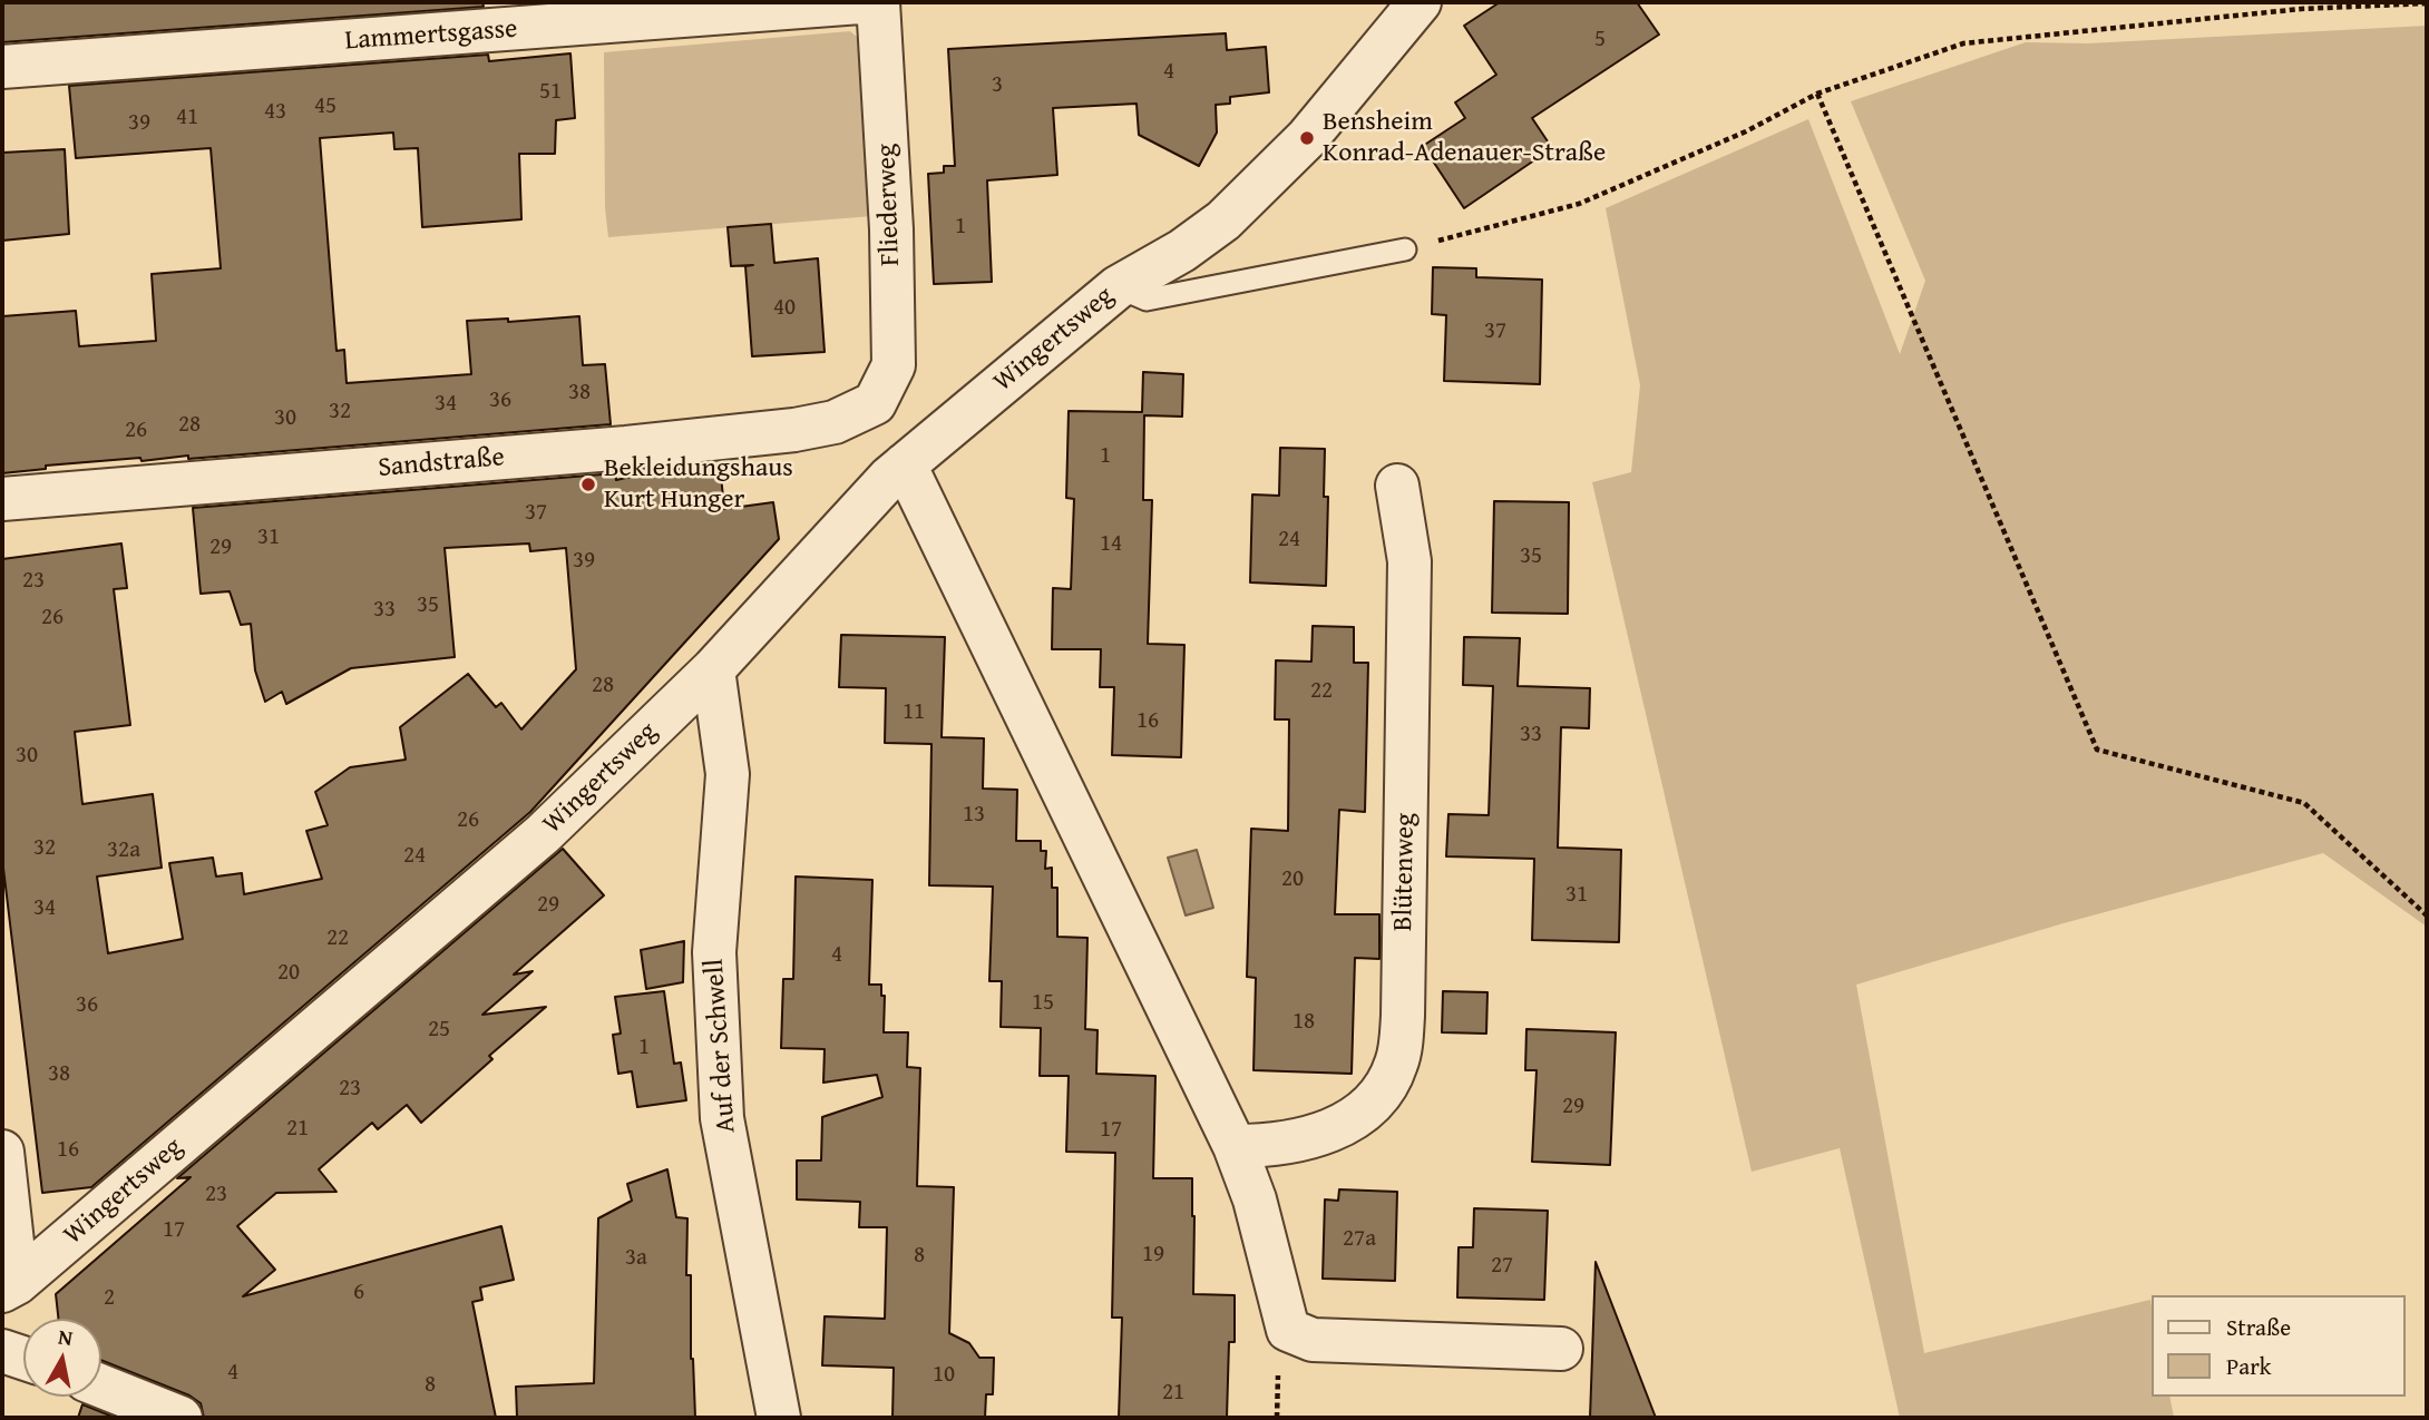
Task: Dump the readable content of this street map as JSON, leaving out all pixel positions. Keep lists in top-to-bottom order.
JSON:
{
  "streets": {
    "street": [
      "Lammertsgasse",
      "Fliederweg",
      "Wingertsweg",
      "Sandstraße",
      "Blütenweg",
      "Auf der Schwell"
    ]
  },
  "crossings": [
    ["Fliederweg", "Sandstraße"],
    ["Wingertsweg", "Auf der Schwell"]
  ],
  "places": ["Bensheim Konrad-Adenauer-Straße", "Bekleidungshaus Kurt Hunger"],
  "house_numbers": [
    "5",
    "4",
    "3",
    "51",
    "45",
    "43",
    "41",
    "39",
    "1",
    "40",
    "37",
    "38",
    "36",
    "34",
    "32",
    "30",
    "28",
    "26",
    "1",
    "37",
    "31",
    "24",
    "14",
    "29",
    "35",
    "39",
    "23",
    "35",
    "33",
    "26",
    "28",
    "22",
    "11",
    "16",
    "33",
    "30",
    "13",
    "26",
    "32",
    "32a",
    "24",
    "20",
    "31",
    "29",
    "34",
    "22",
    "4",
    "20",
    "15",
    "36",
    "18",
    "25",
    "1",
    "38",
    "23",
    "29",
    "21",
    "17",
    "16",
    "23",
    "17",
    "27a",
    "19",
    "8",
    "3a",
    "27",
    "6",
    "2",
    "4",
    "10",
    "8",
    "21"
  ],
  "legend": ["Straße", "Park"],
  "north": "top"
}
